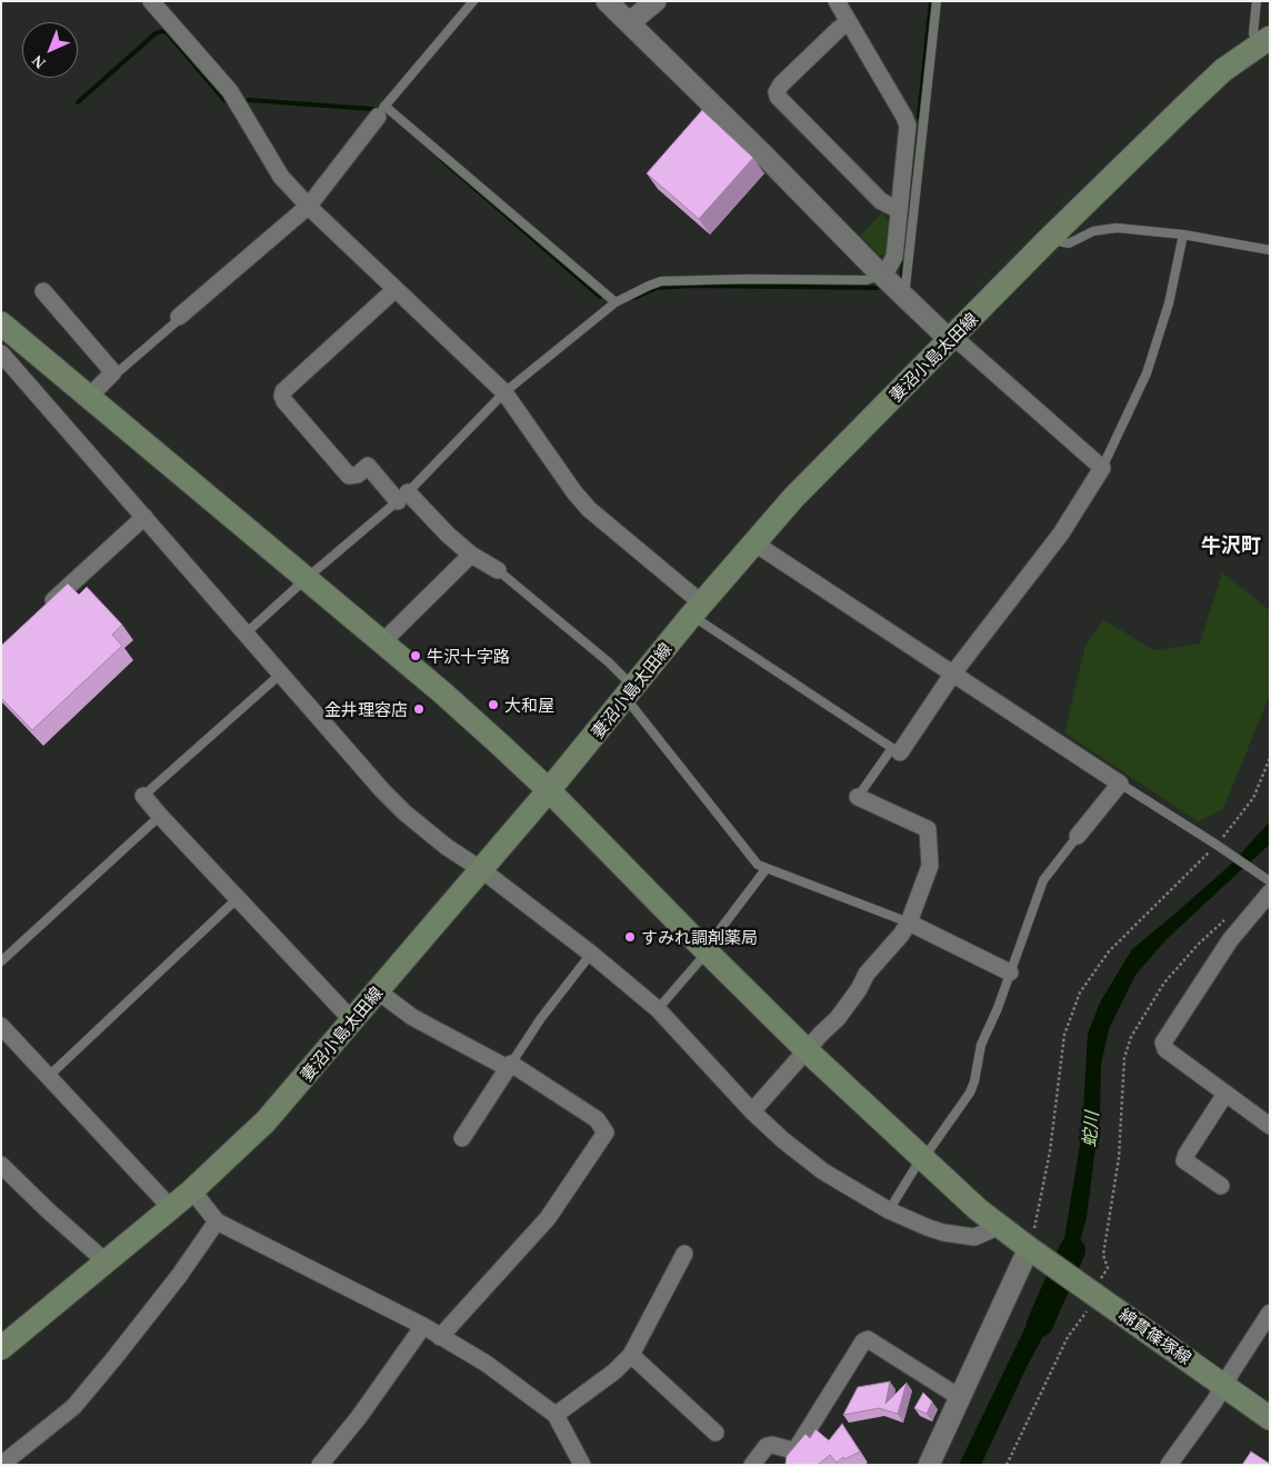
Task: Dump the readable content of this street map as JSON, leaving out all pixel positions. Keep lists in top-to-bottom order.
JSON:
{
  "streets": {
    "main road": ["妻沼小島太田線", "綿貫篠塚線"]
  },
  "crossings": [
    ["妻沼小島太田線", "綿貫篠塚線"]
  ],
  "districts": ["牛沢町"],
  "water": ["蛇川"],
  "places": [
    "牛沢十字路",
    "大和屋",
    "金井理容店",
    "すみれ調剤薬局"
  ],
  "north": "bottom left"
}
